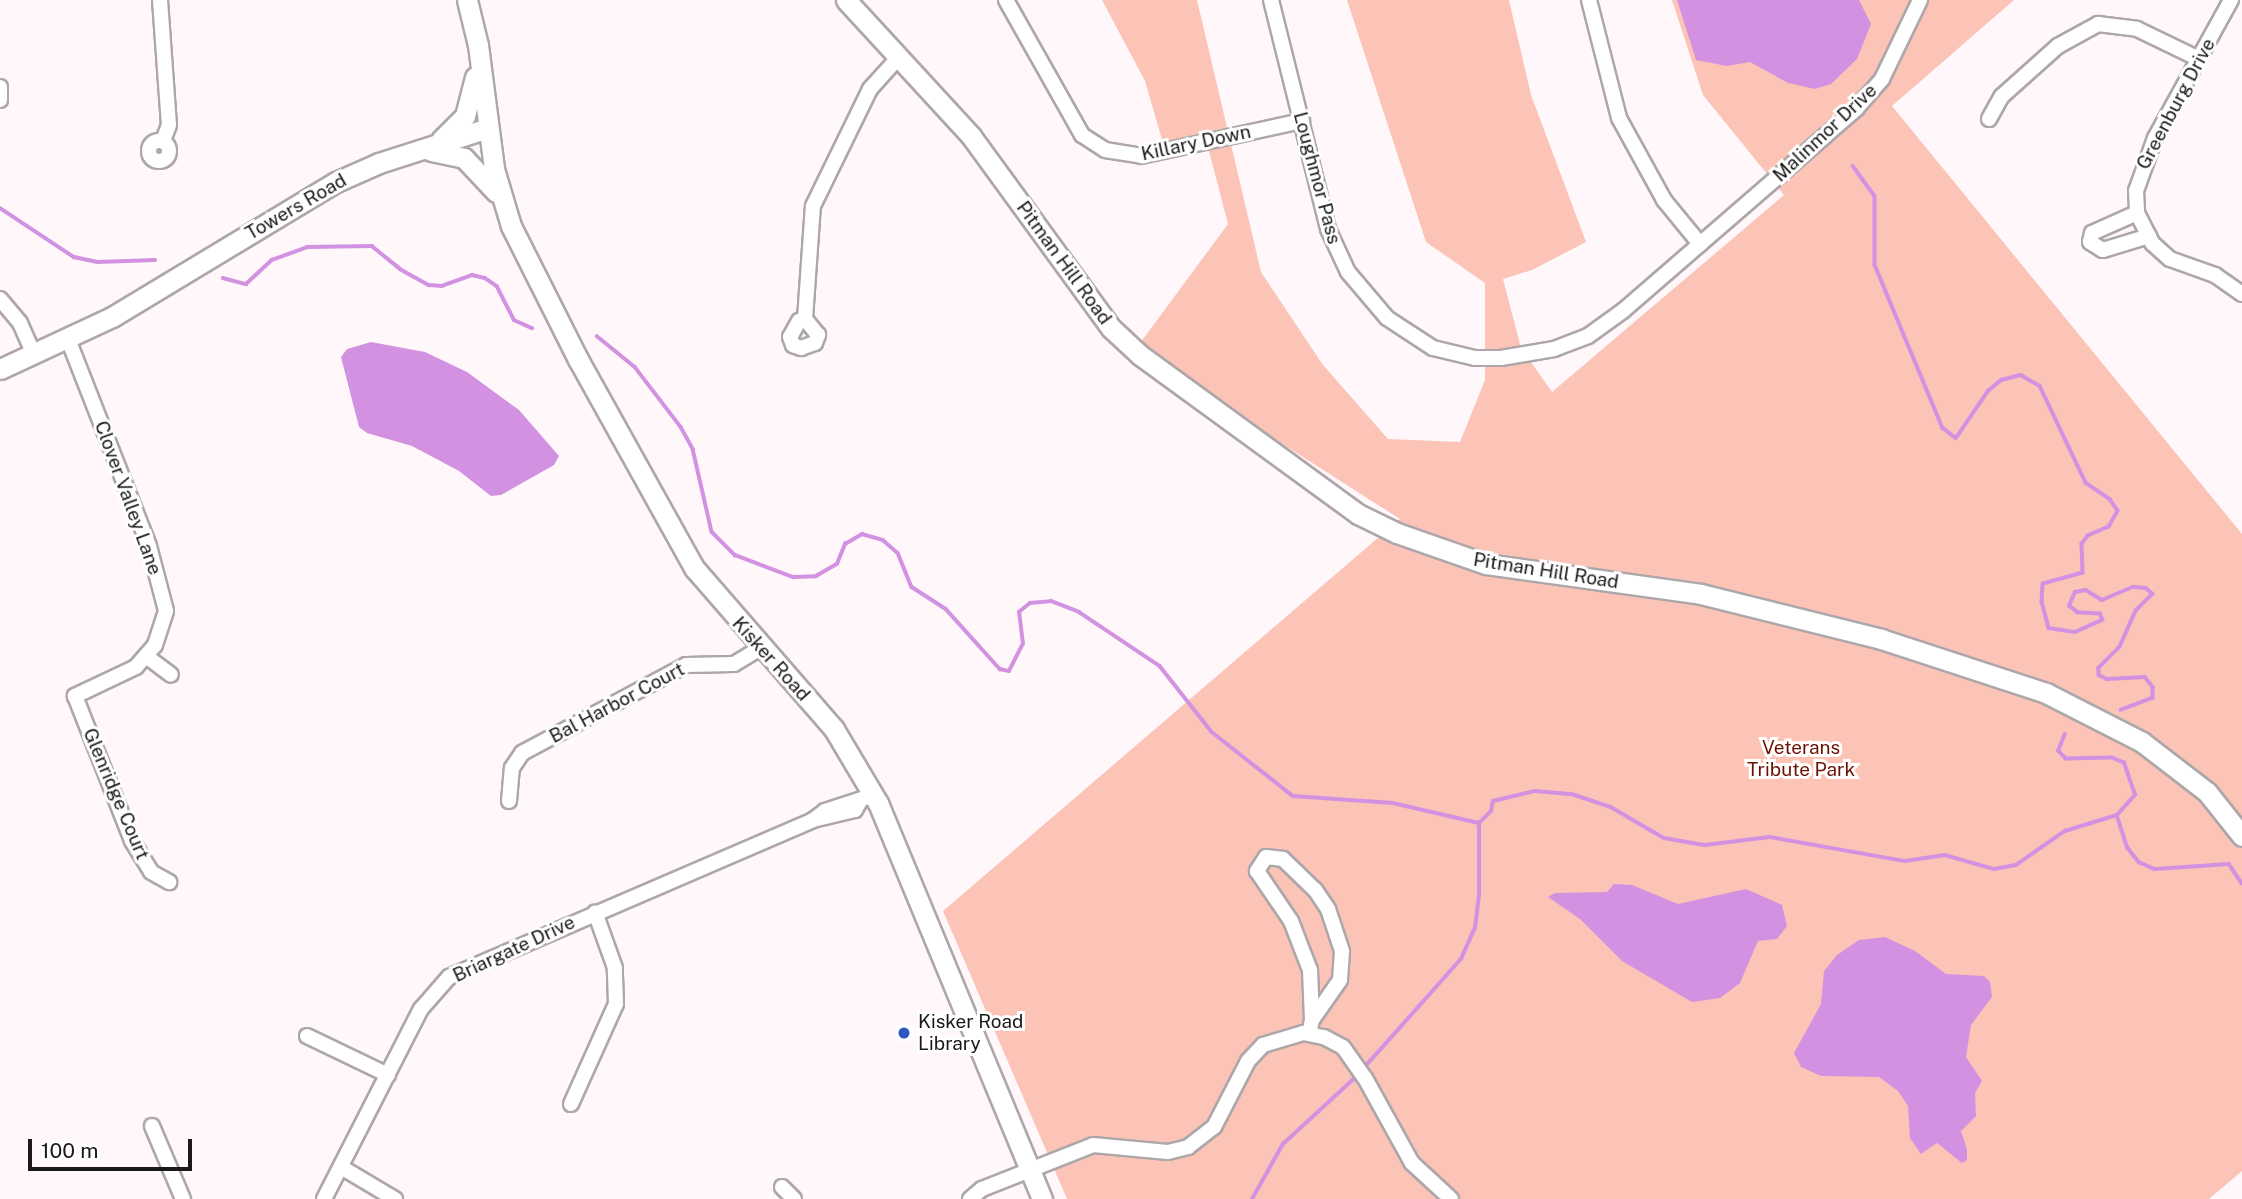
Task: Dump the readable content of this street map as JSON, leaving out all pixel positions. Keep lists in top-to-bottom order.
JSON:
{
  "streets": {
    "main road": ["Towers Road", "Pitman Hill Road", "Kisker Road"],
    "street": [
      "Greenburg Drive",
      "Malinmor Drive",
      "Killary Down",
      "Loughmor Pass",
      "Clover Valley Lane",
      "Bal Harbor Court",
      "Glenridge Court",
      "Briargate Drive"
    ]
  },
  "crossings": [
    ["Malinmor Drive", "Loughmor Pass"],
    ["Killary Down", "Loughmor Pass"],
    ["Towers Road", "Clover Valley Lane"],
    ["Towers Road", "Kisker Road"],
    ["Clover Valley Lane", "Glenridge Court"],
    ["Kisker Road", "Bal Harbor Court"],
    ["Kisker Road", "Briargate Drive"]
  ],
  "parks": ["Veterans Tribute Park"],
  "places": ["Kisker Road Library"],
  "scale_bar": "100 m"
}
